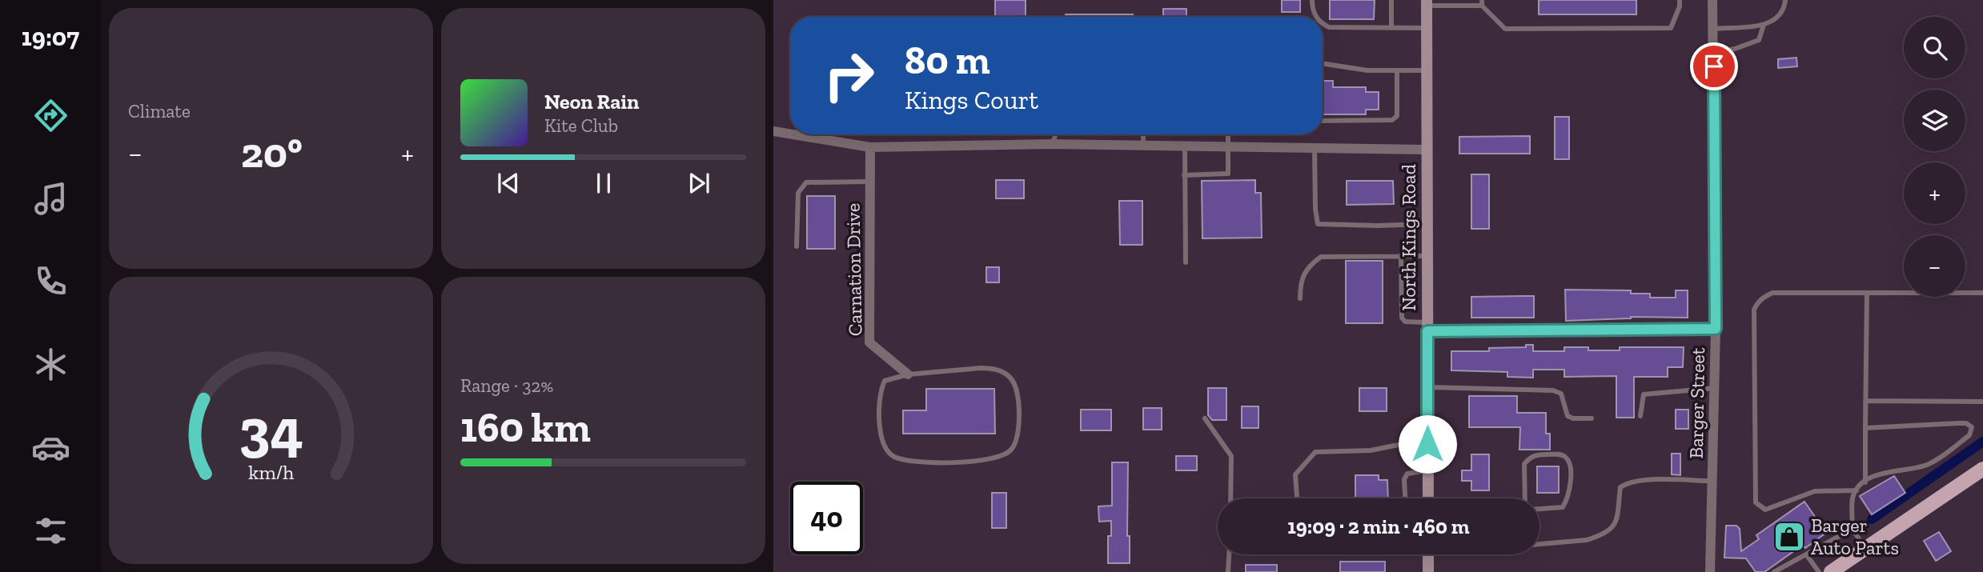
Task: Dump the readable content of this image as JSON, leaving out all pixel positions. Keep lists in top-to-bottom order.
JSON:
{
  "streets": {
    "street": ["North Kings Road", "Carnation Drive", "Barger Street"]
  },
  "places": {
    "shop": ["Barger Auto Parts"]
  },
  "page": {
    "tabs": "19:07",
    "tile": [
      "Climate",
      ["Range · 32%", "160 km"]
    ],
    "map_buttons": ["+", "−"],
    "turn": ["80 m", "Kings Court"],
    "song": ["Neon Rain", "Kite Club"],
    "heat": ["−", "20°", "+"],
    "limit": "40",
    "trip": "19:09 · 2 min · 460 m",
    "gauge": ["34", "km/h"]
  }
}
